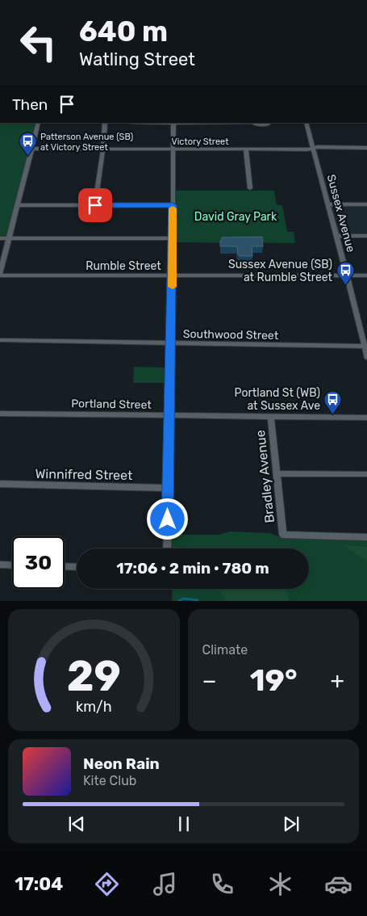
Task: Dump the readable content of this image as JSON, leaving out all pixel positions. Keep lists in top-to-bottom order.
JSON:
{
  "streets": {
    "street": [
      "Victory Street",
      "Sussex Avenue",
      "Rumble Street",
      "Southwood Street",
      "Portland Street",
      "Winnifred Street",
      "Bradley Avenue"
    ]
  },
  "crossings": [
    ["Victory Street", "Sussex Avenue"],
    ["Sussex Avenue", "Rumble Street"],
    ["Sussex Avenue", "Southwood Street"],
    ["Portland Street", "Bradley Avenue"]
  ],
  "parks": ["David Gray Park"],
  "places": {
    "bus stop": ["Patterson Avenue (SB) at Victory Street", "Sussex Avenue (SB) at Rumble Street", "Portland St (WB) at Sussex Ave"]
  },
  "page": {
    "turn": ["640 m", "Watling Street"],
    "then": "Then",
    "limit": "30",
    "trip": "17:06 · 2 min · 780 m",
    "tile": "Climate",
    "heat": ["−", "19°", "+"],
    "song": ["Neon Rain", "Kite Club"],
    "tabs": "17:04",
    "gauge": ["29", "km/h"]
  }
}
